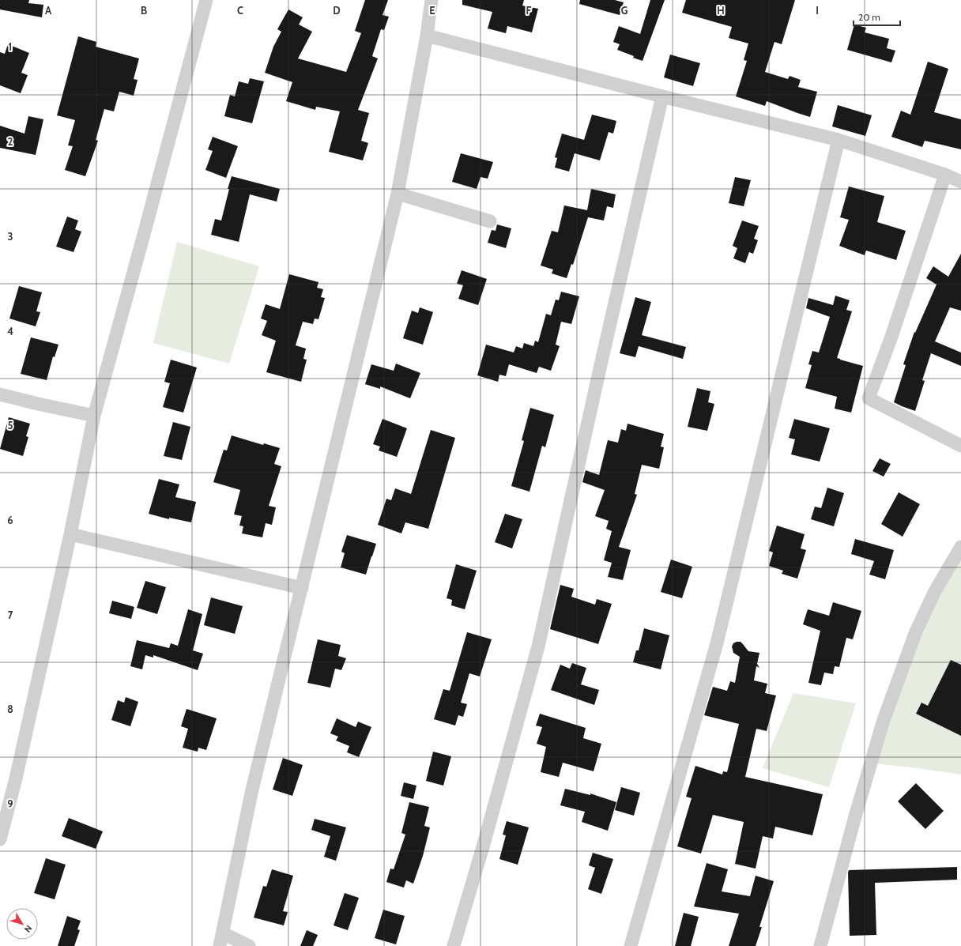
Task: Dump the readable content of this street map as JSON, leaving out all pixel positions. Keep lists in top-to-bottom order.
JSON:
{
  "scale_bar": "20 m",
  "north": "bottom right",
  "grid": {
    "columns": [
      "A",
      "B",
      "C",
      "D",
      "E",
      "F",
      "G",
      "H",
      "I"
    ],
    "rows": [
      "1",
      "2",
      "3",
      "4",
      "5",
      "6",
      "7",
      "8",
      "9"
    ]
  }
}
